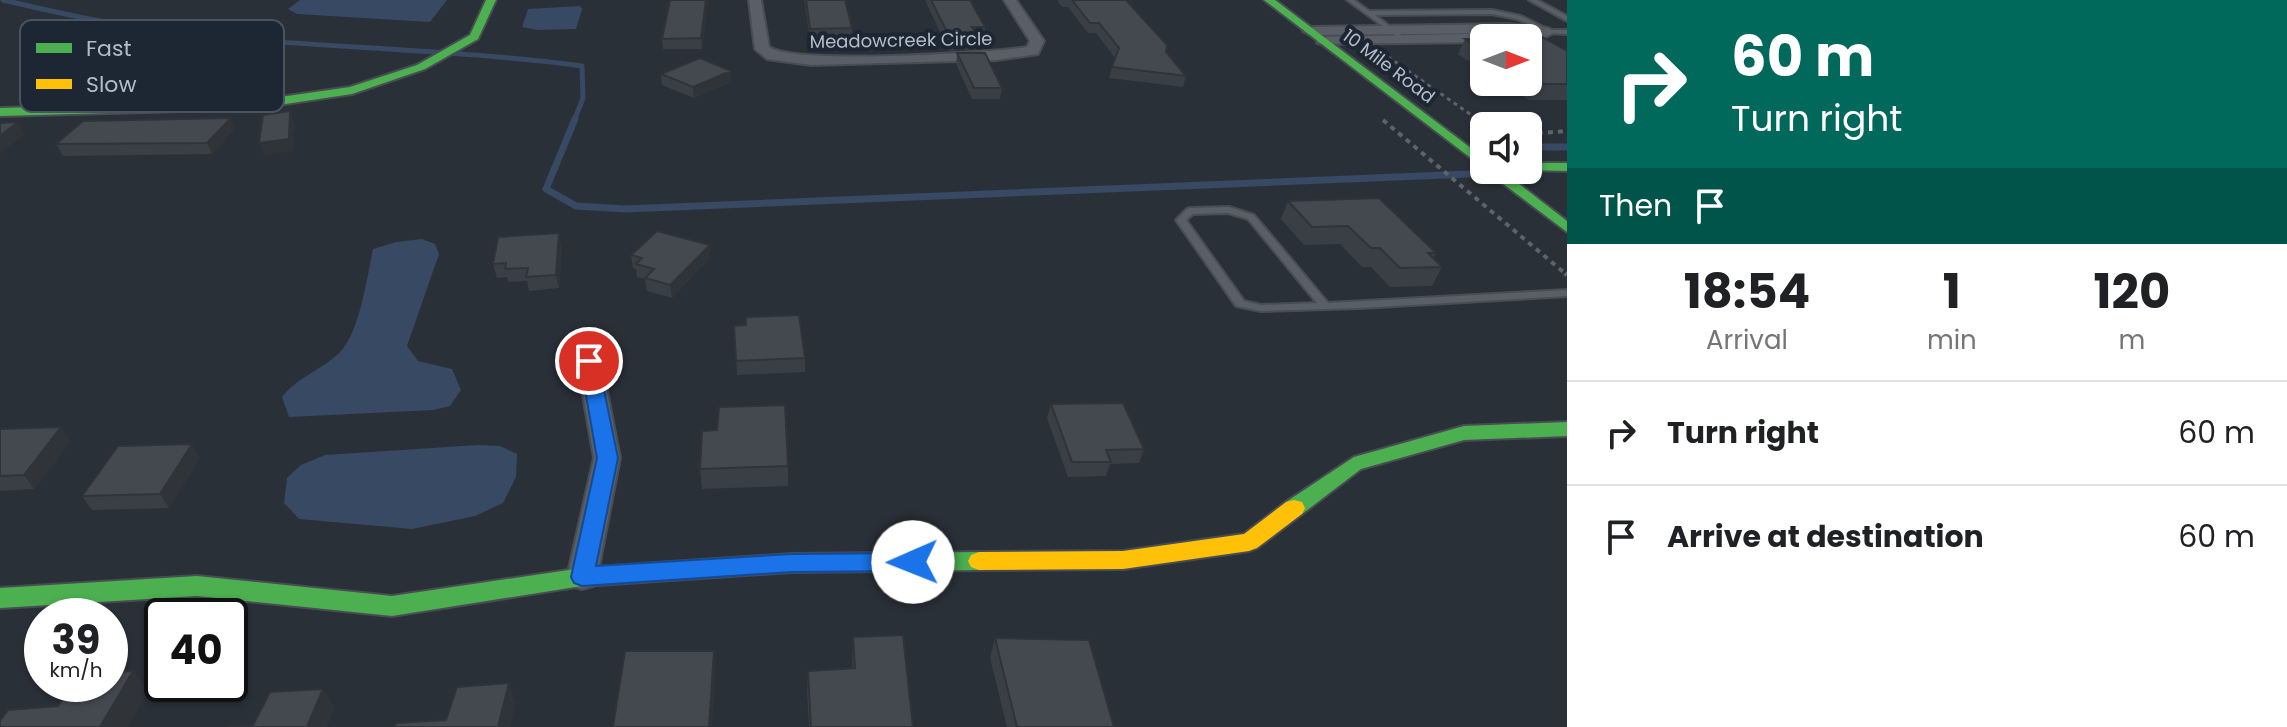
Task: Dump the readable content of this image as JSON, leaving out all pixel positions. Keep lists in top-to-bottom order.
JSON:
{
  "streets": {
    "street": ["Meadowcreek Circle", "10 Mile Road"]
  },
  "legend": ["Fast", "Slow"],
  "north": "right",
  "page": {
    "turn": ["60 m", "Turn right"],
    "then": "Then",
    "eta": [
      "18:54",
      "Arrival",
      "1",
      "min",
      "120",
      "m"
    ],
    "list": [
      {
        "name": "Turn right",
        "value": "60 m"
      },
      {
        "name": "Arrive at destination",
        "value": "60 m"
      }
    ],
    "speed": "39 km/h",
    "limit": "40"
  }
}
